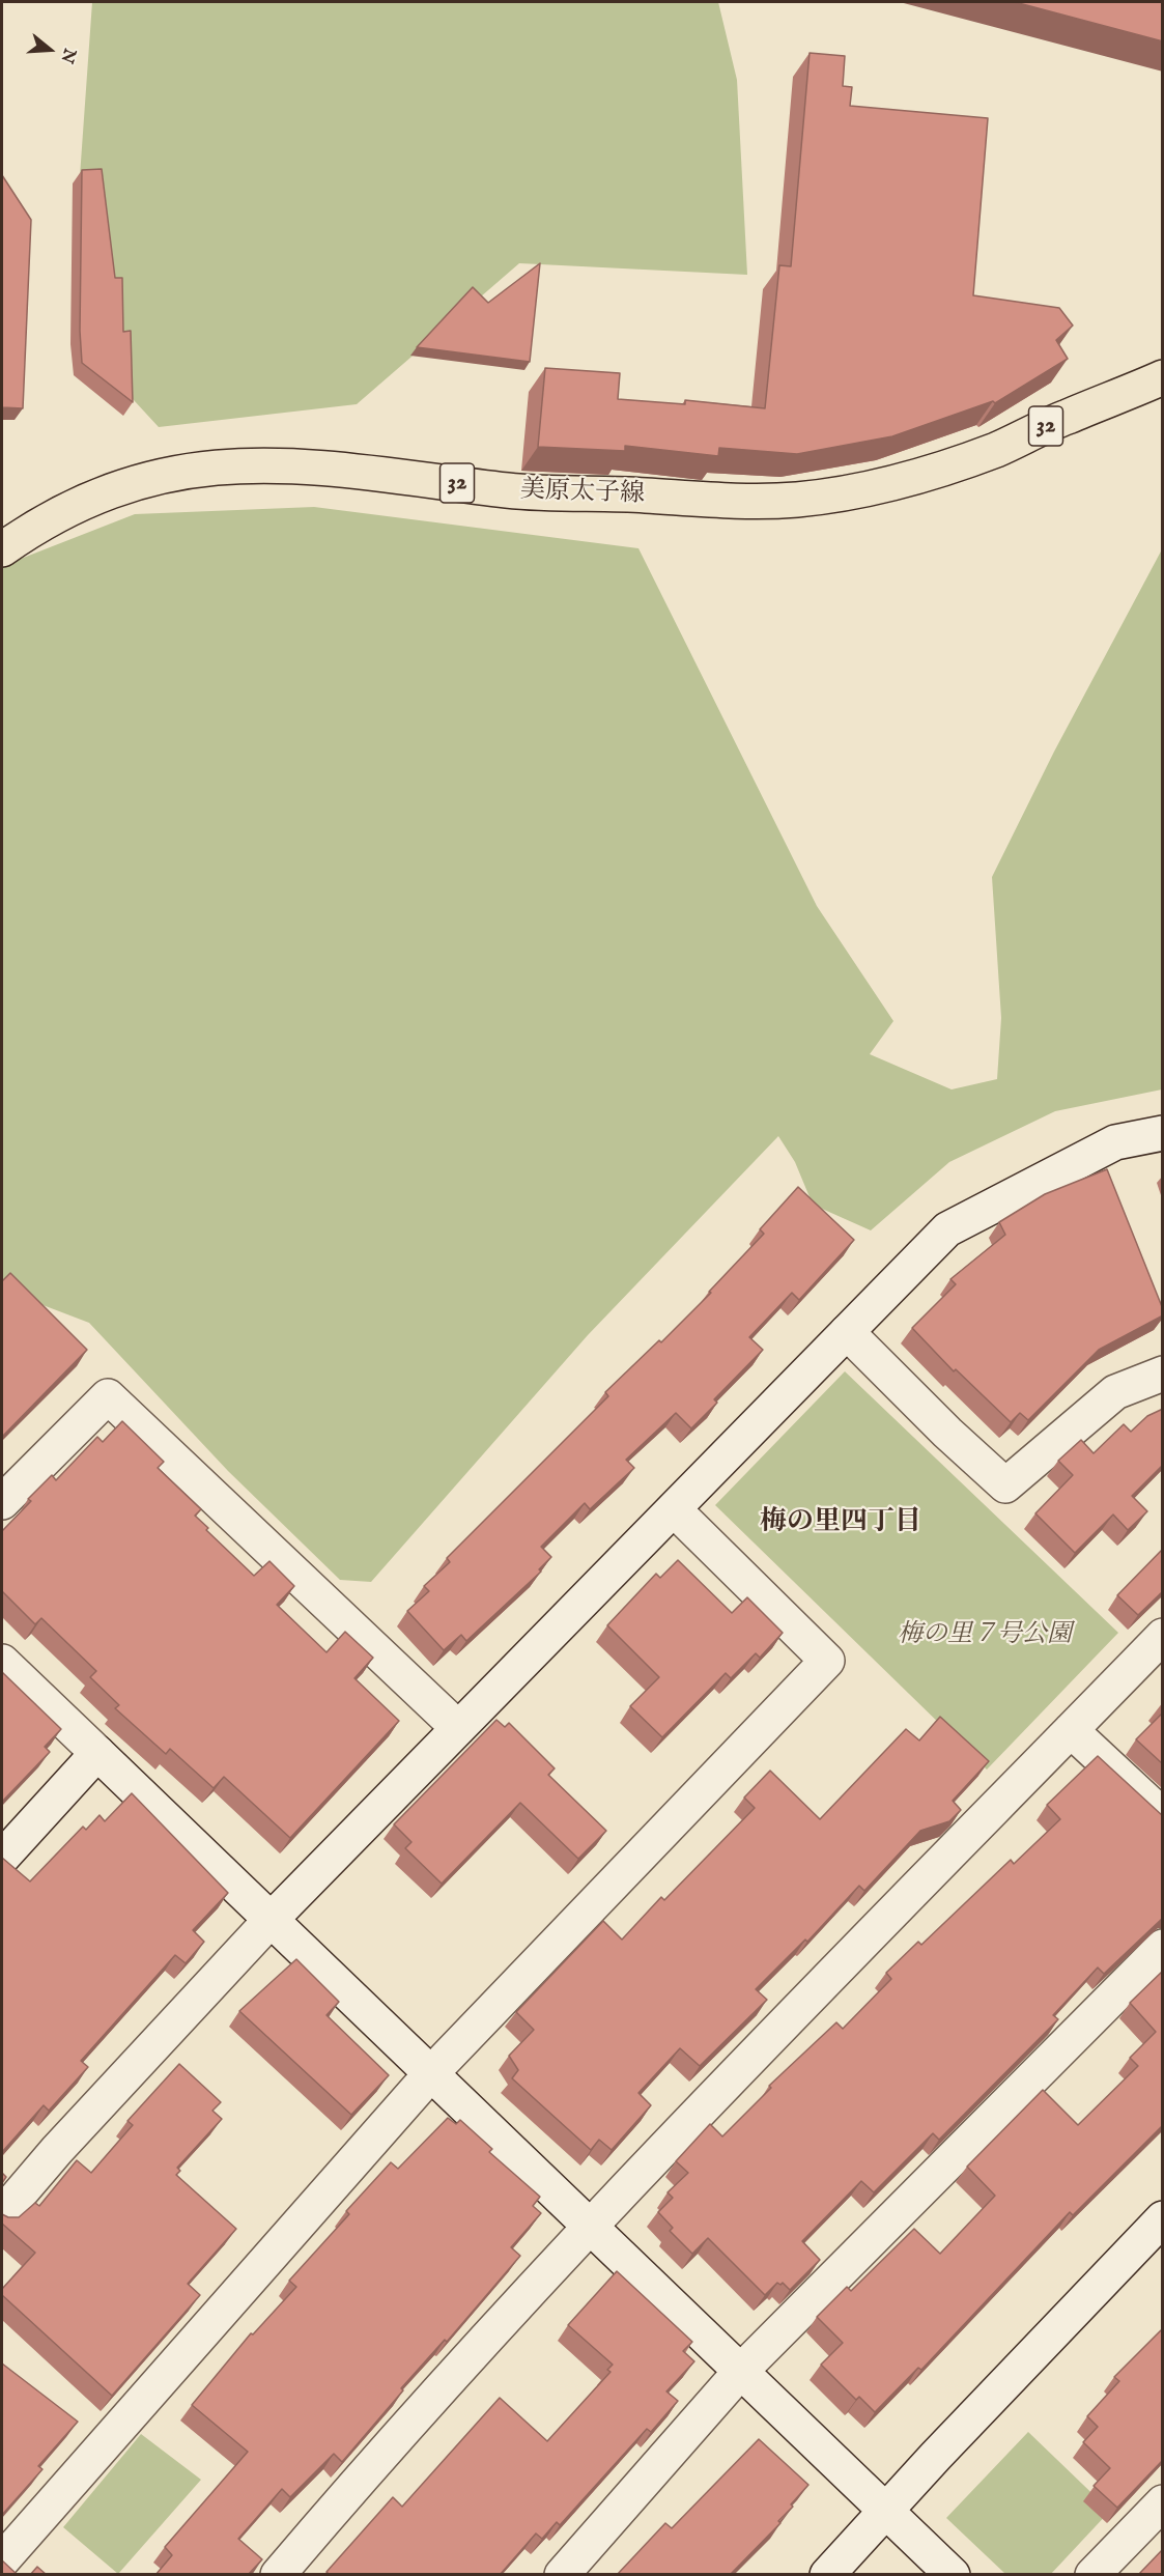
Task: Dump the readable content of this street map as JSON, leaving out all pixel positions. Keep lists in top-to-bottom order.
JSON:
{
  "streets": {
    "main road": ["32", "美原太子線"]
  },
  "districts": ["梅の里四丁目"],
  "parks": ["梅の里７号公園"],
  "north": "right"
}
